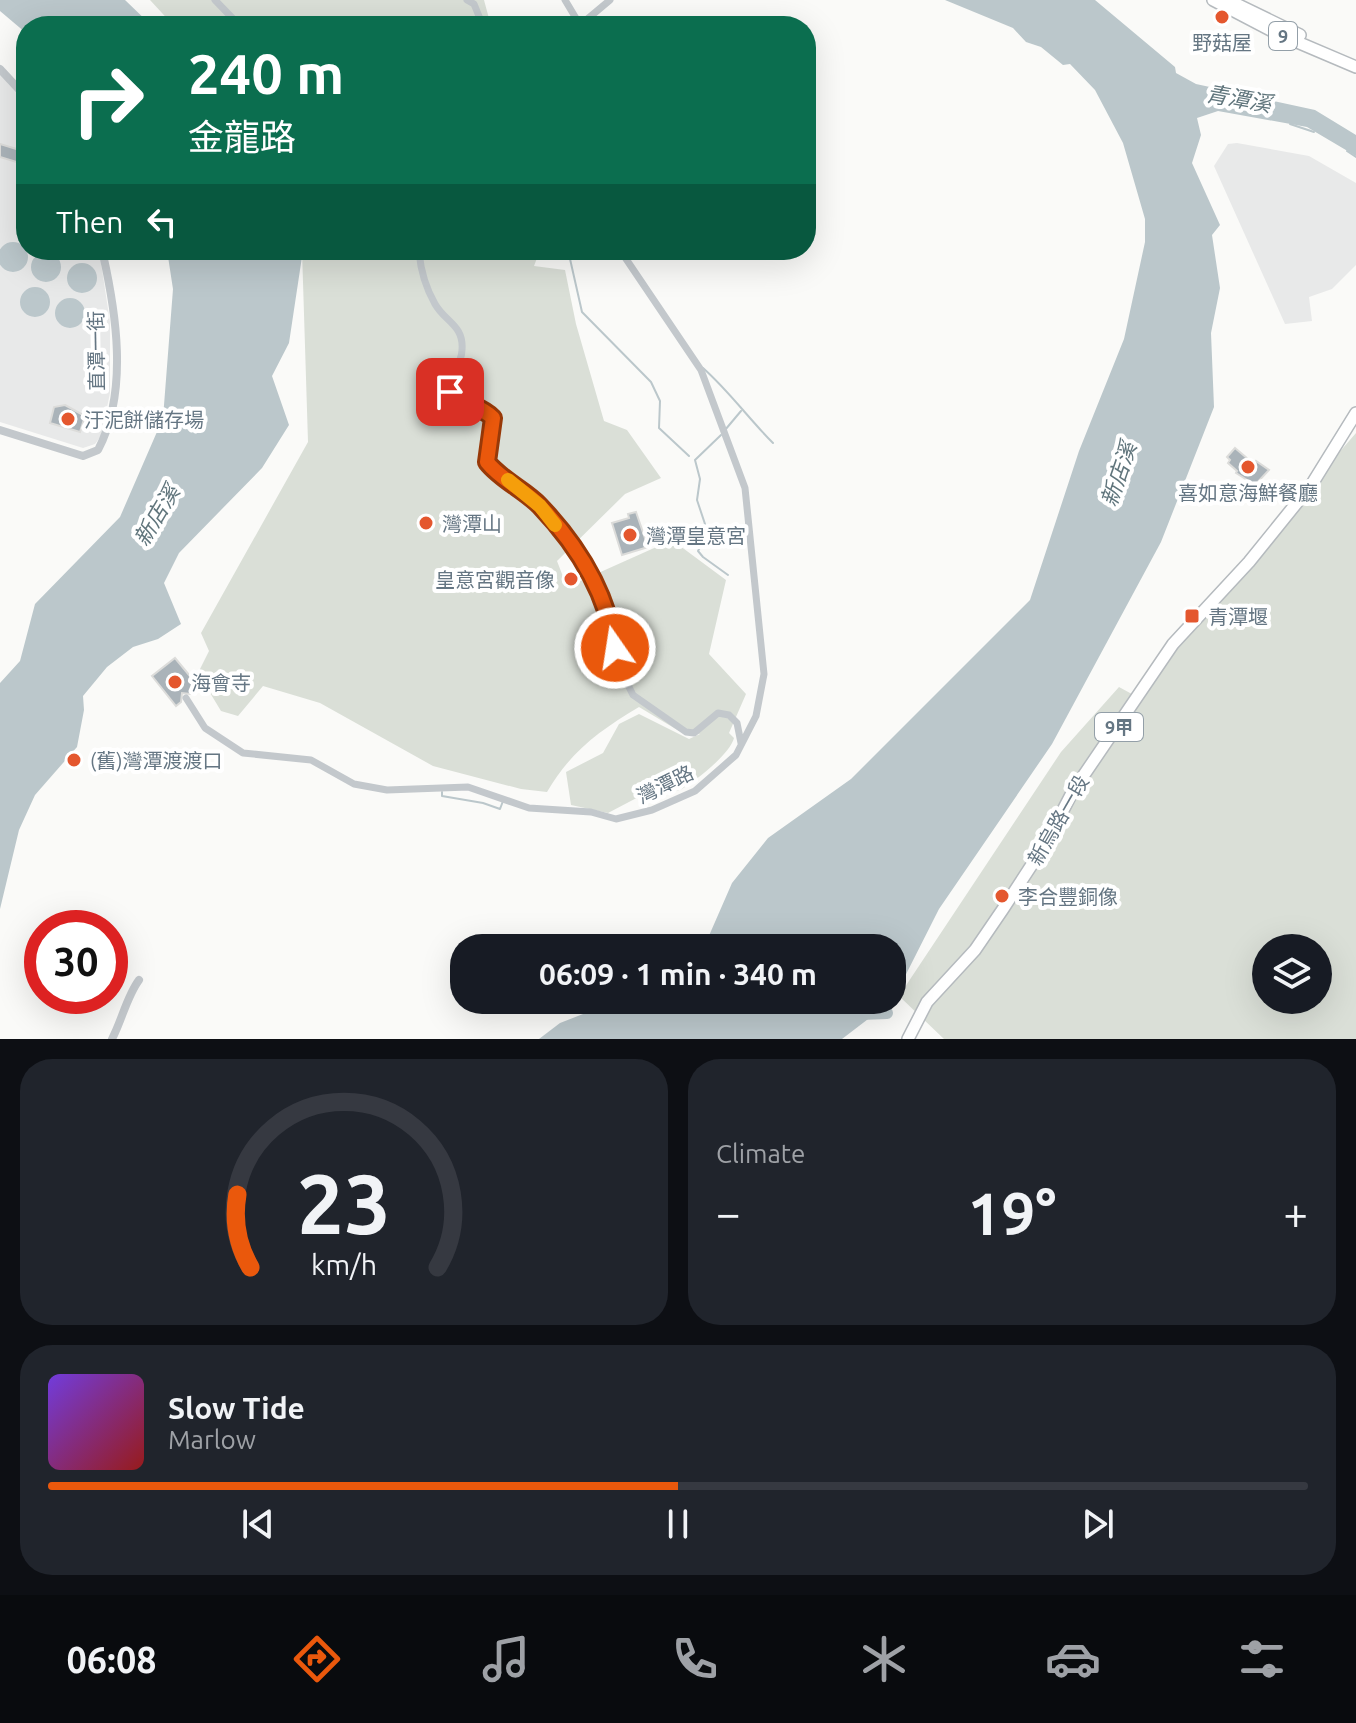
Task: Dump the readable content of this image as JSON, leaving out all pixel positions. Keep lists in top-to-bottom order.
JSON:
{
  "streets": {
    "main road": ["9", "9甲", "新烏路一段"],
    "street": ["直潭一街", "灣潭路"]
  },
  "water": ["青潭溪", "新店溪"],
  "places": {
    "other": [
      "野菇屋",
      "汙泥餅儲存場",
      "喜如意海鮮餐廳",
      "灣潭山",
      "灣潭皇意宮",
      "皇意宮觀音像",
      "海會寺",
      "(舊)灣潭渡渡口",
      "李合豐銅像"
    ],
    "transit": ["青潭堰"]
  },
  "page": {
    "turn": ["240 m", "金龍路"],
    "then": "Then",
    "limit": "30",
    "trip": "06:09 · 1 min · 340 m",
    "tile": "Climate",
    "heat": ["−", "19°", "+"],
    "song": ["Slow Tide", "Marlow"],
    "tabs": "06:08",
    "gauge": ["23", "km/h"]
  }
}
